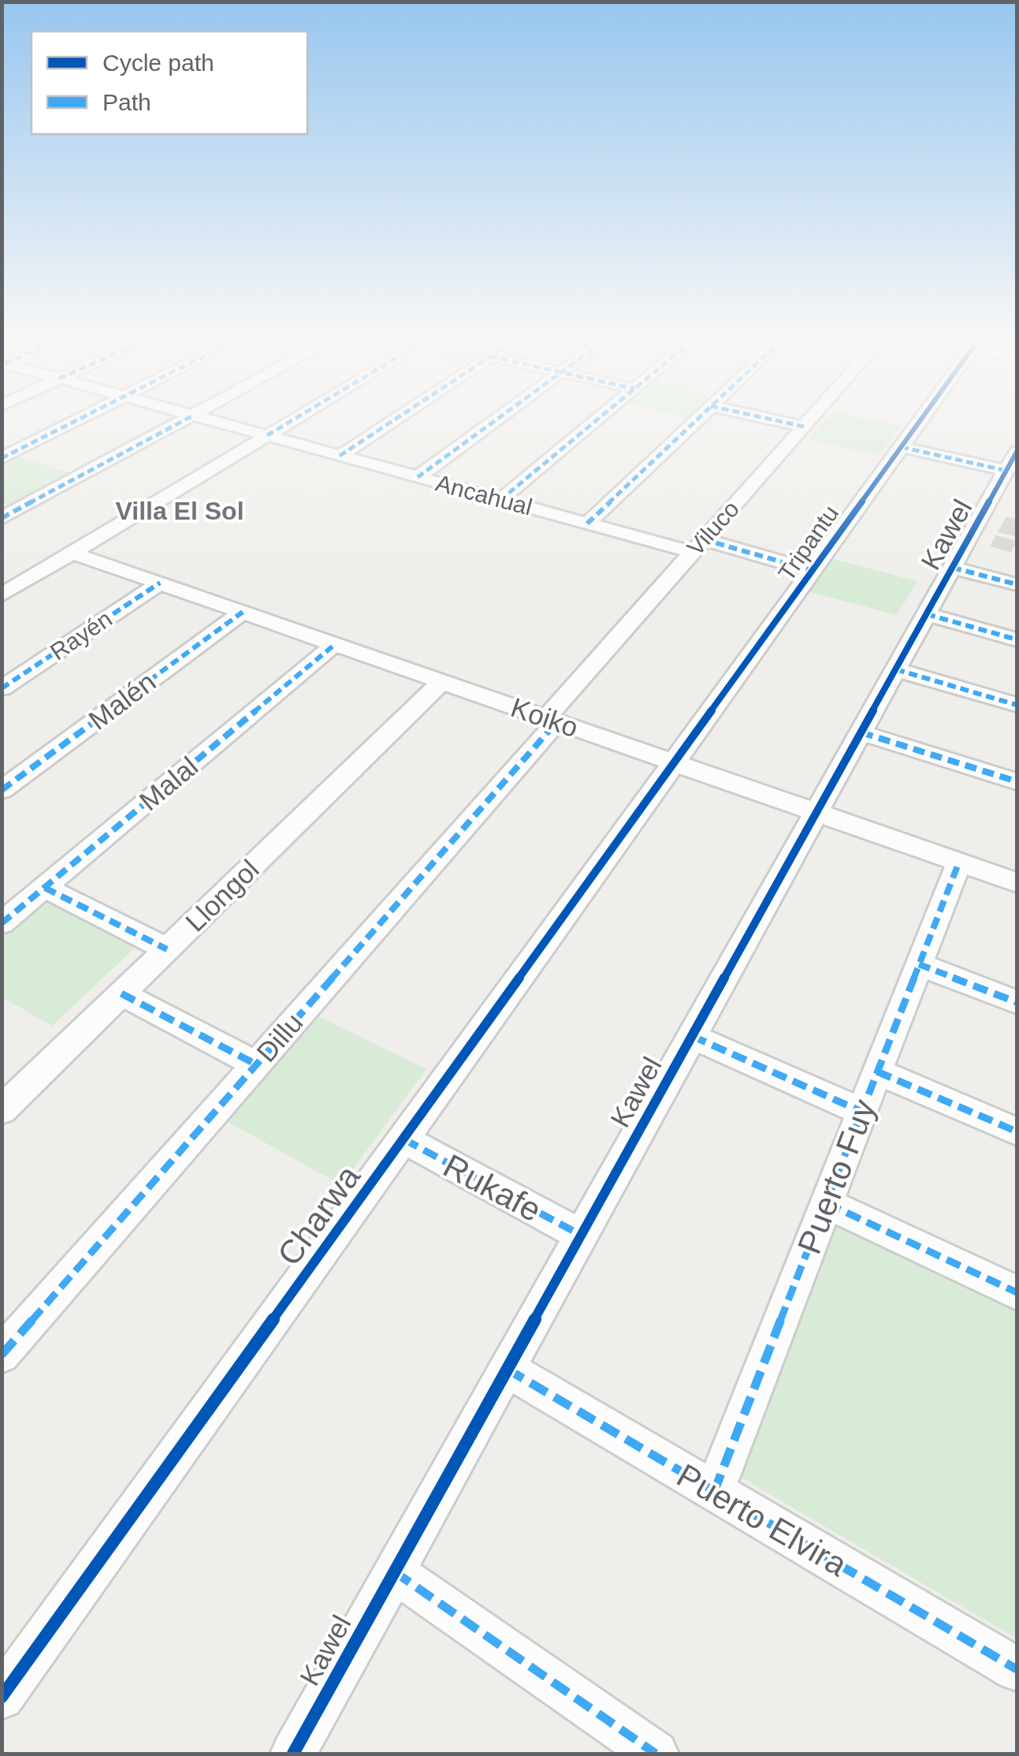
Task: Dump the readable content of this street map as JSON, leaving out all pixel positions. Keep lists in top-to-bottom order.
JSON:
{
  "streets": {
    "street": [
      "Ancahual",
      "Viluco",
      "Kawel",
      "Tripantu",
      "Rayén",
      "Malén",
      "Koiko",
      "Malal",
      "Llongol",
      "Dillu",
      "Puerto Fuy",
      "Rukafe",
      "Charwa",
      "Puerto Elvira"
    ]
  },
  "crossings": [
    ["Ancahual", "Viluco"],
    ["Ancahual", "Tripantu"],
    ["Viluco", "Koiko"],
    ["Viluco", "Dillu"],
    ["Kawel", "Koiko"],
    ["Kawel", "Rukafe"],
    ["Kawel", "Puerto Elvira"],
    ["Tripantu", "Koiko"],
    ["Tripantu", "Charwa"],
    ["Rayén", "Koiko"],
    ["Malén", "Koiko"],
    ["Koiko", "Malal"],
    ["Koiko", "Llongol"],
    ["Koiko", "Dillu"],
    ["Koiko", "Puerto Fuy"],
    ["Koiko", "Charwa"],
    ["Puerto Fuy", "Puerto Elvira"],
    ["Rukafe", "Charwa"]
  ],
  "districts": ["Villa El Sol"],
  "legend": ["Cycle path", "Path"]
}
